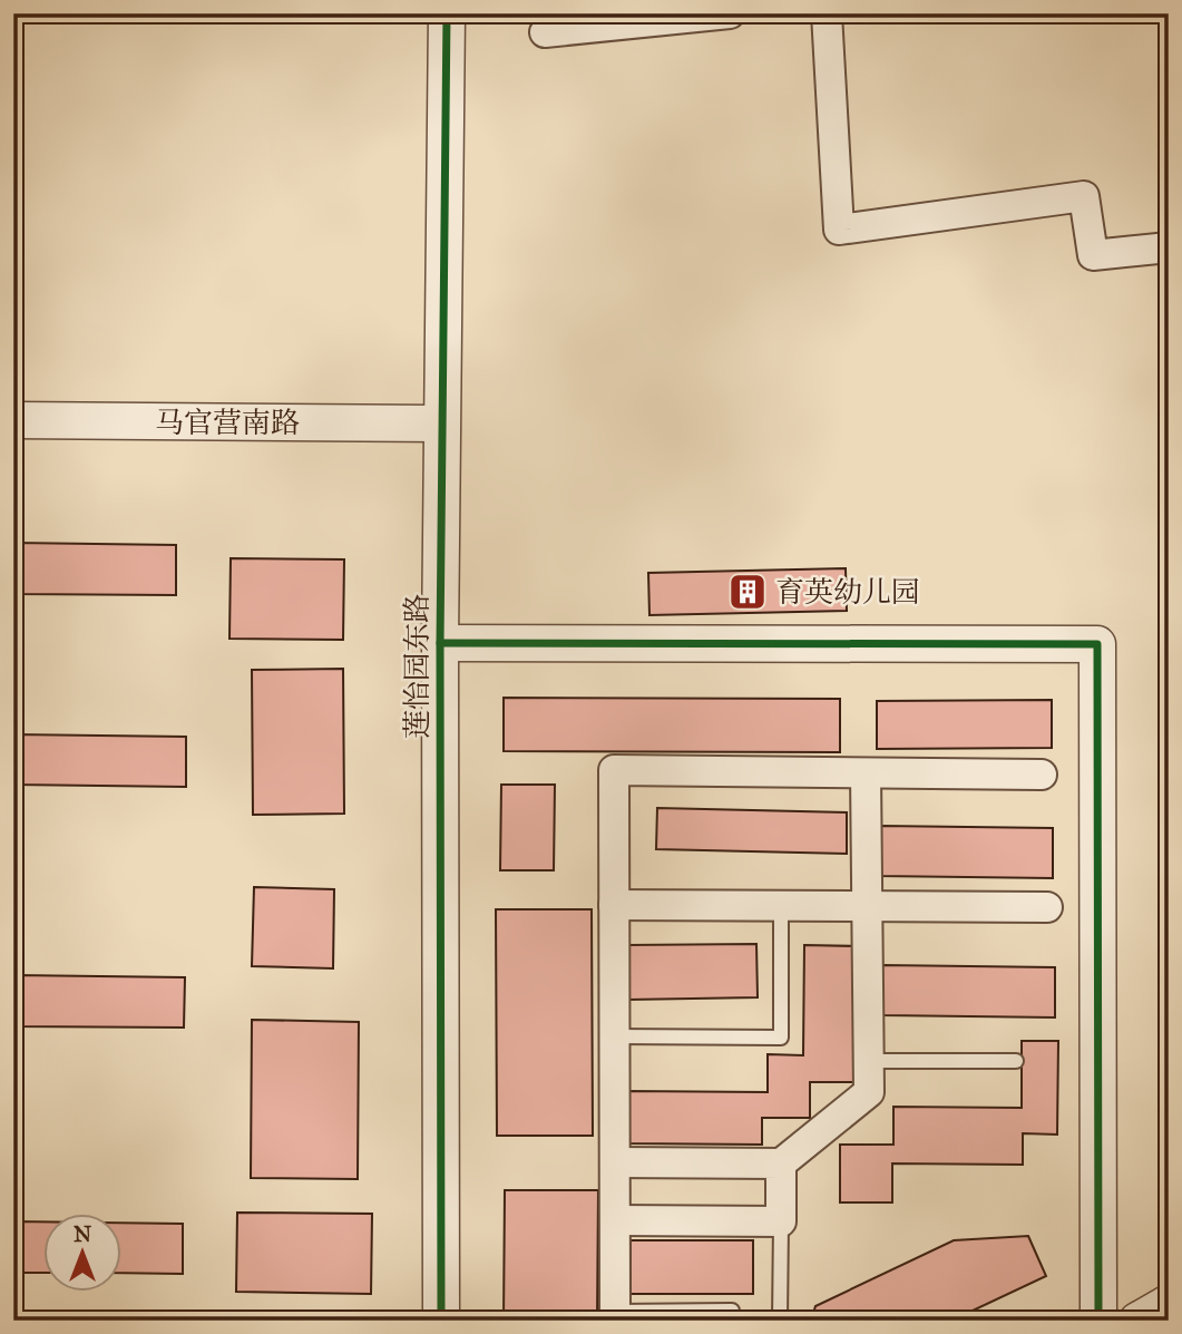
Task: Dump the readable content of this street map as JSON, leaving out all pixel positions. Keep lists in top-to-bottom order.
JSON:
{
  "streets": {
    "street": ["马官营南路", "莲怡园东路"]
  },
  "crossings": [
    ["马官营南路", "莲怡园东路"]
  ],
  "places": {
    "building": ["育英幼儿园"]
  },
  "north": "top"
}
